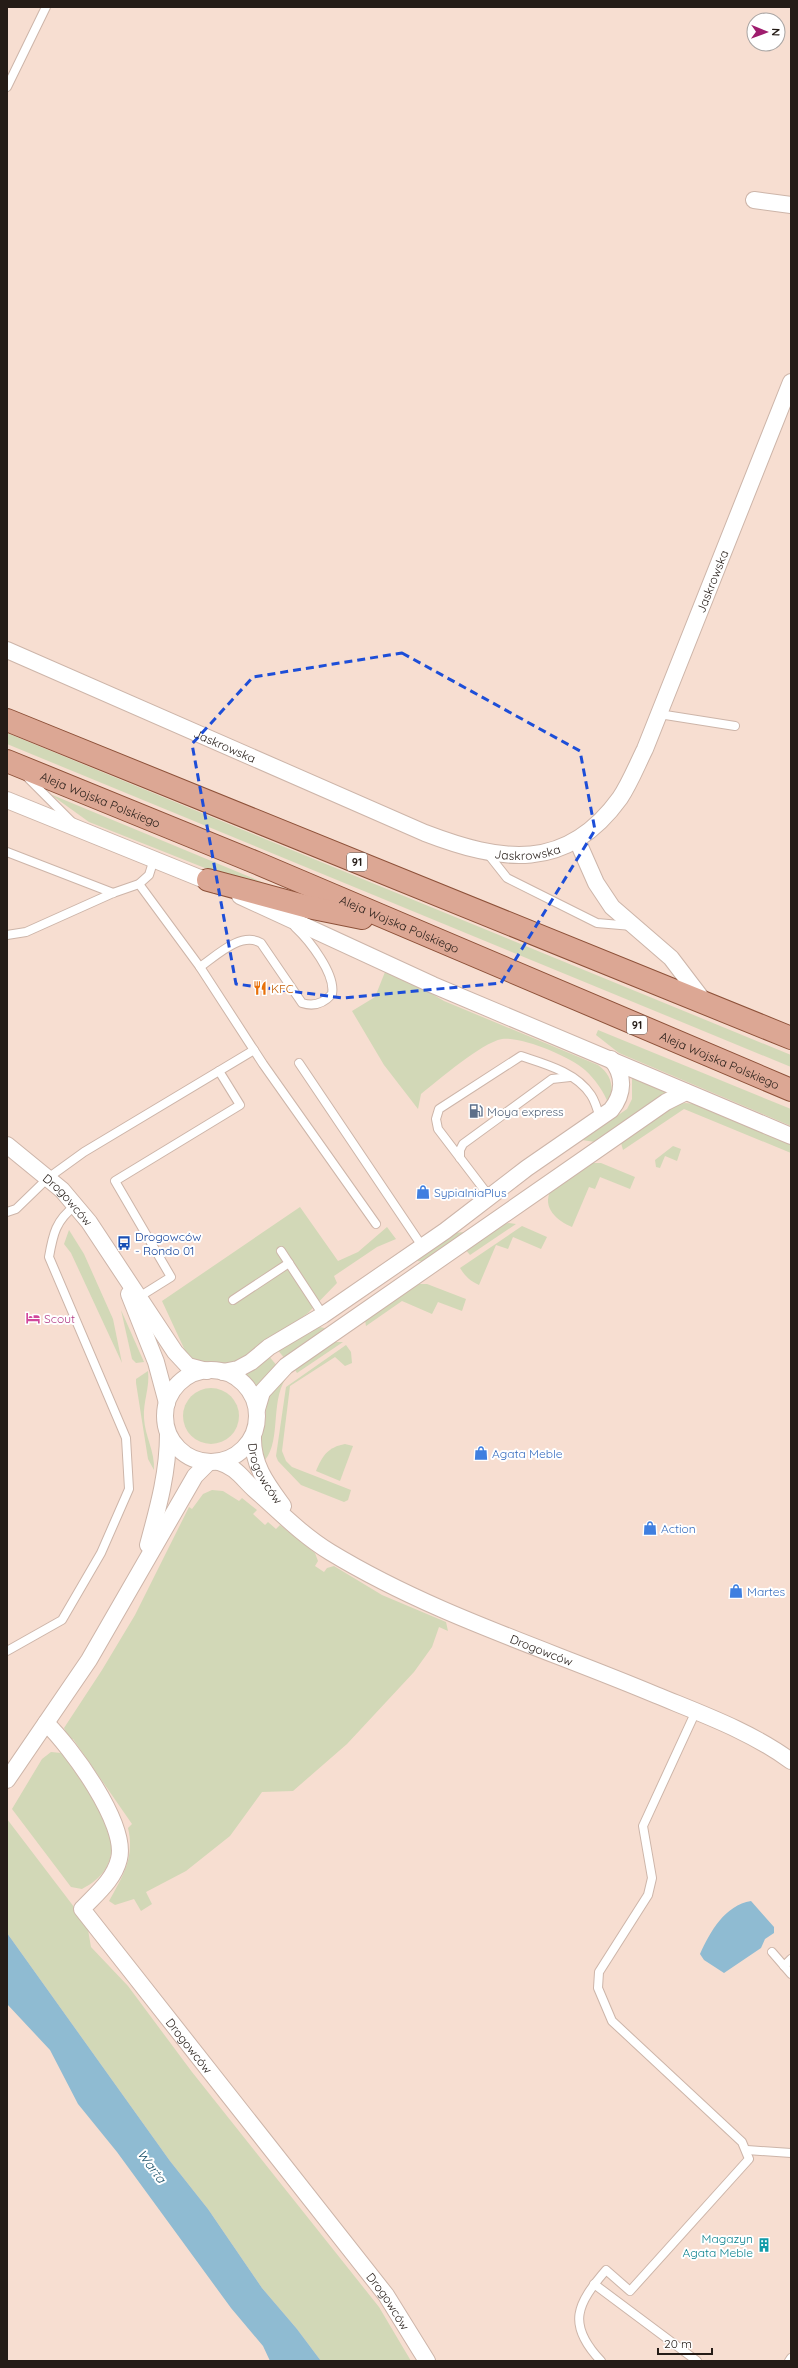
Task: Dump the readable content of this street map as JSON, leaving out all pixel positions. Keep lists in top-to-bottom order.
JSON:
{
  "streets": {
    "main road": ["Aleja Wojska Polskiego", "91"],
    "street": ["Jaskrowska", "Drogowców"]
  },
  "water": ["Warta"],
  "places": {
    "restaurant": ["KFC"],
    "fuel station": ["Moya express"],
    "shop": [
      "SypialniaPlus",
      "Agata Meble",
      "Action",
      "Martes"
    ],
    "bus stop": ["Drogowców - Rondo 01"],
    "hotel": ["Scout"],
    "building": ["Magazyn Agata Meble"]
  },
  "scale_bar": "20 m",
  "north": "right"
}
